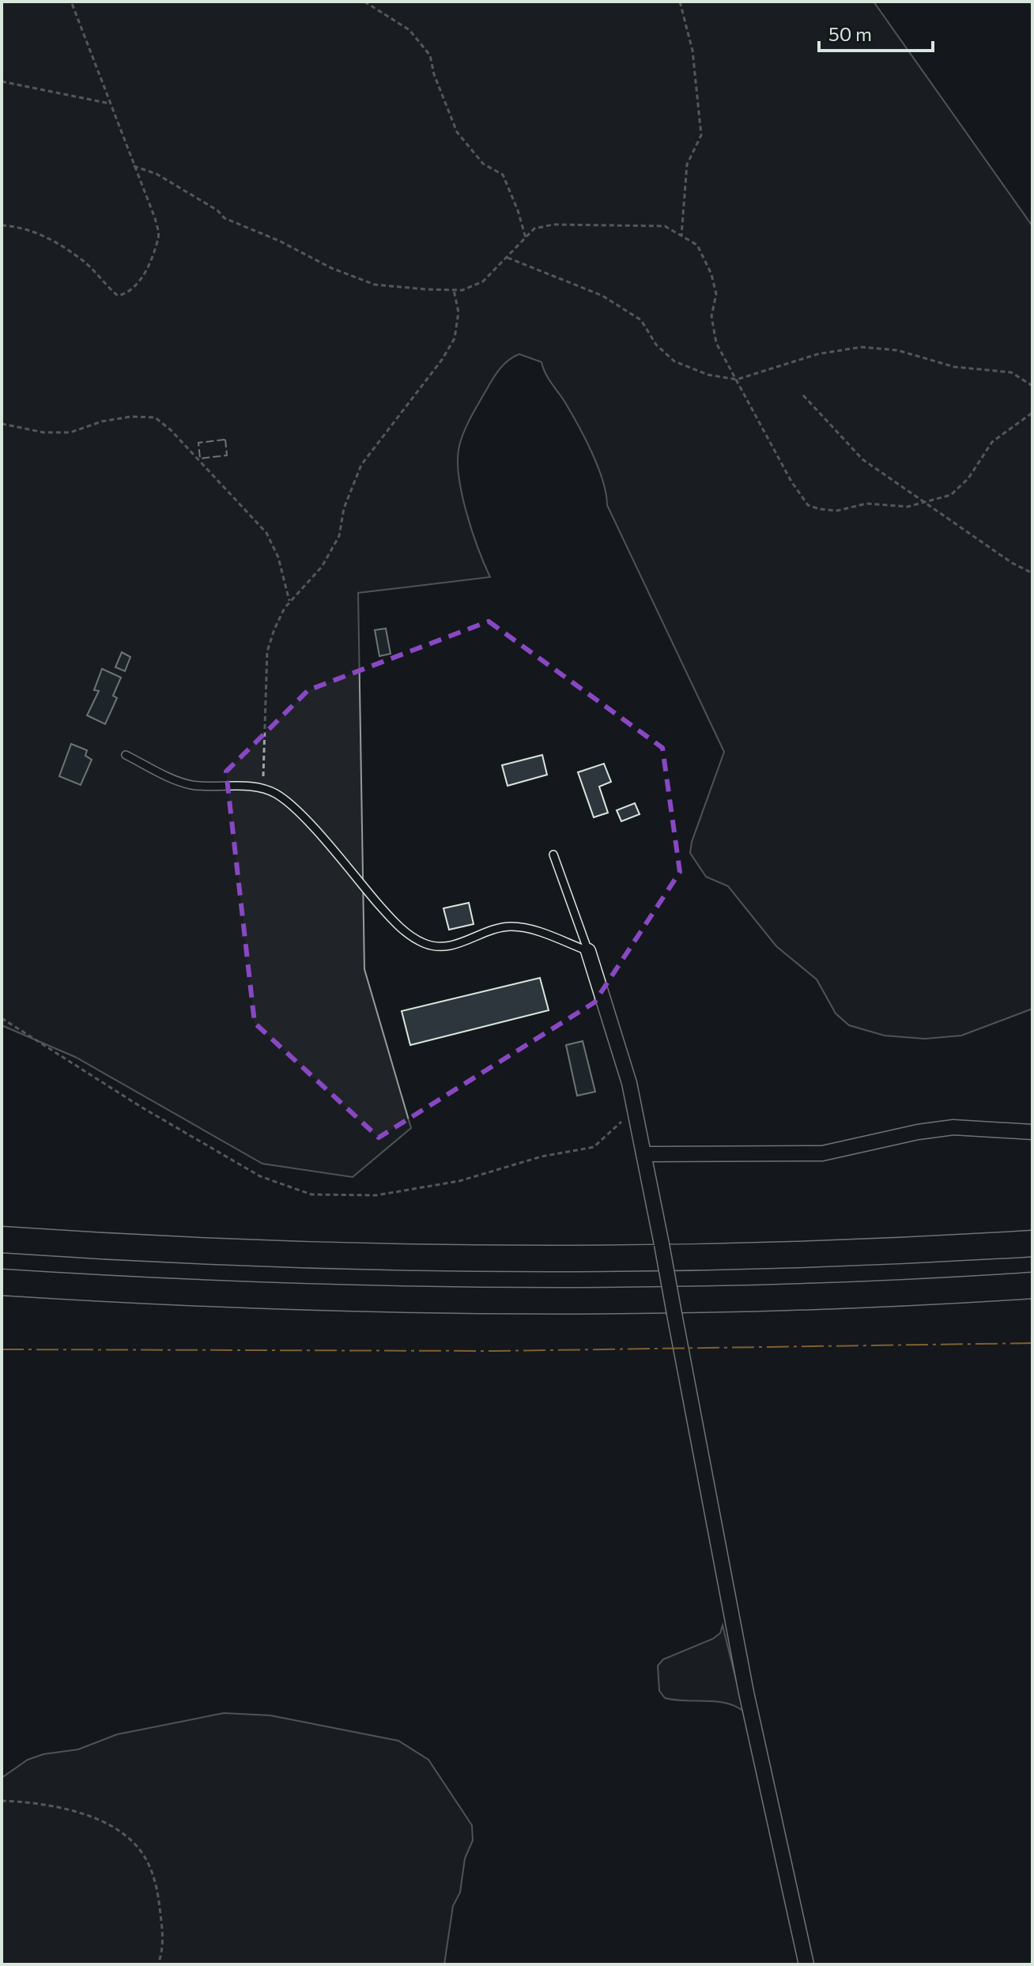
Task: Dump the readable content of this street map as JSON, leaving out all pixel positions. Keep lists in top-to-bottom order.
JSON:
{
  "scale_bar": "50 m"
}
